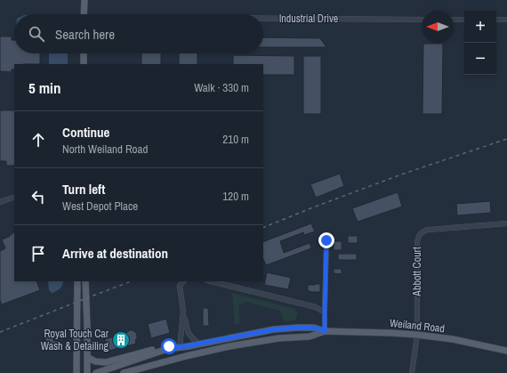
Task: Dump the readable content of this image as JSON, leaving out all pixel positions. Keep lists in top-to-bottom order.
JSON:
{
  "streets": {
    "main road": ["Weiland Road"],
    "street": ["Industrial Drive", "Abbott Court"]
  },
  "crossings": [
    ["Abbott Court", "Weiland Road"]
  ],
  "places": {
    "building": ["Royal Touch Car Wash & Detailing"]
  },
  "north": "left",
  "page": {
    "map_buttons": ["+", "−"],
    "search": "Search here",
    "heading": ["5 min", "Walk · 330 m"],
    "list": [
      ["Continue", "North Weiland Road", "210 m"],
      ["Turn left", "West Depot Place", "120 m"],
      "Arrive at destination"
    ]
  }
}
